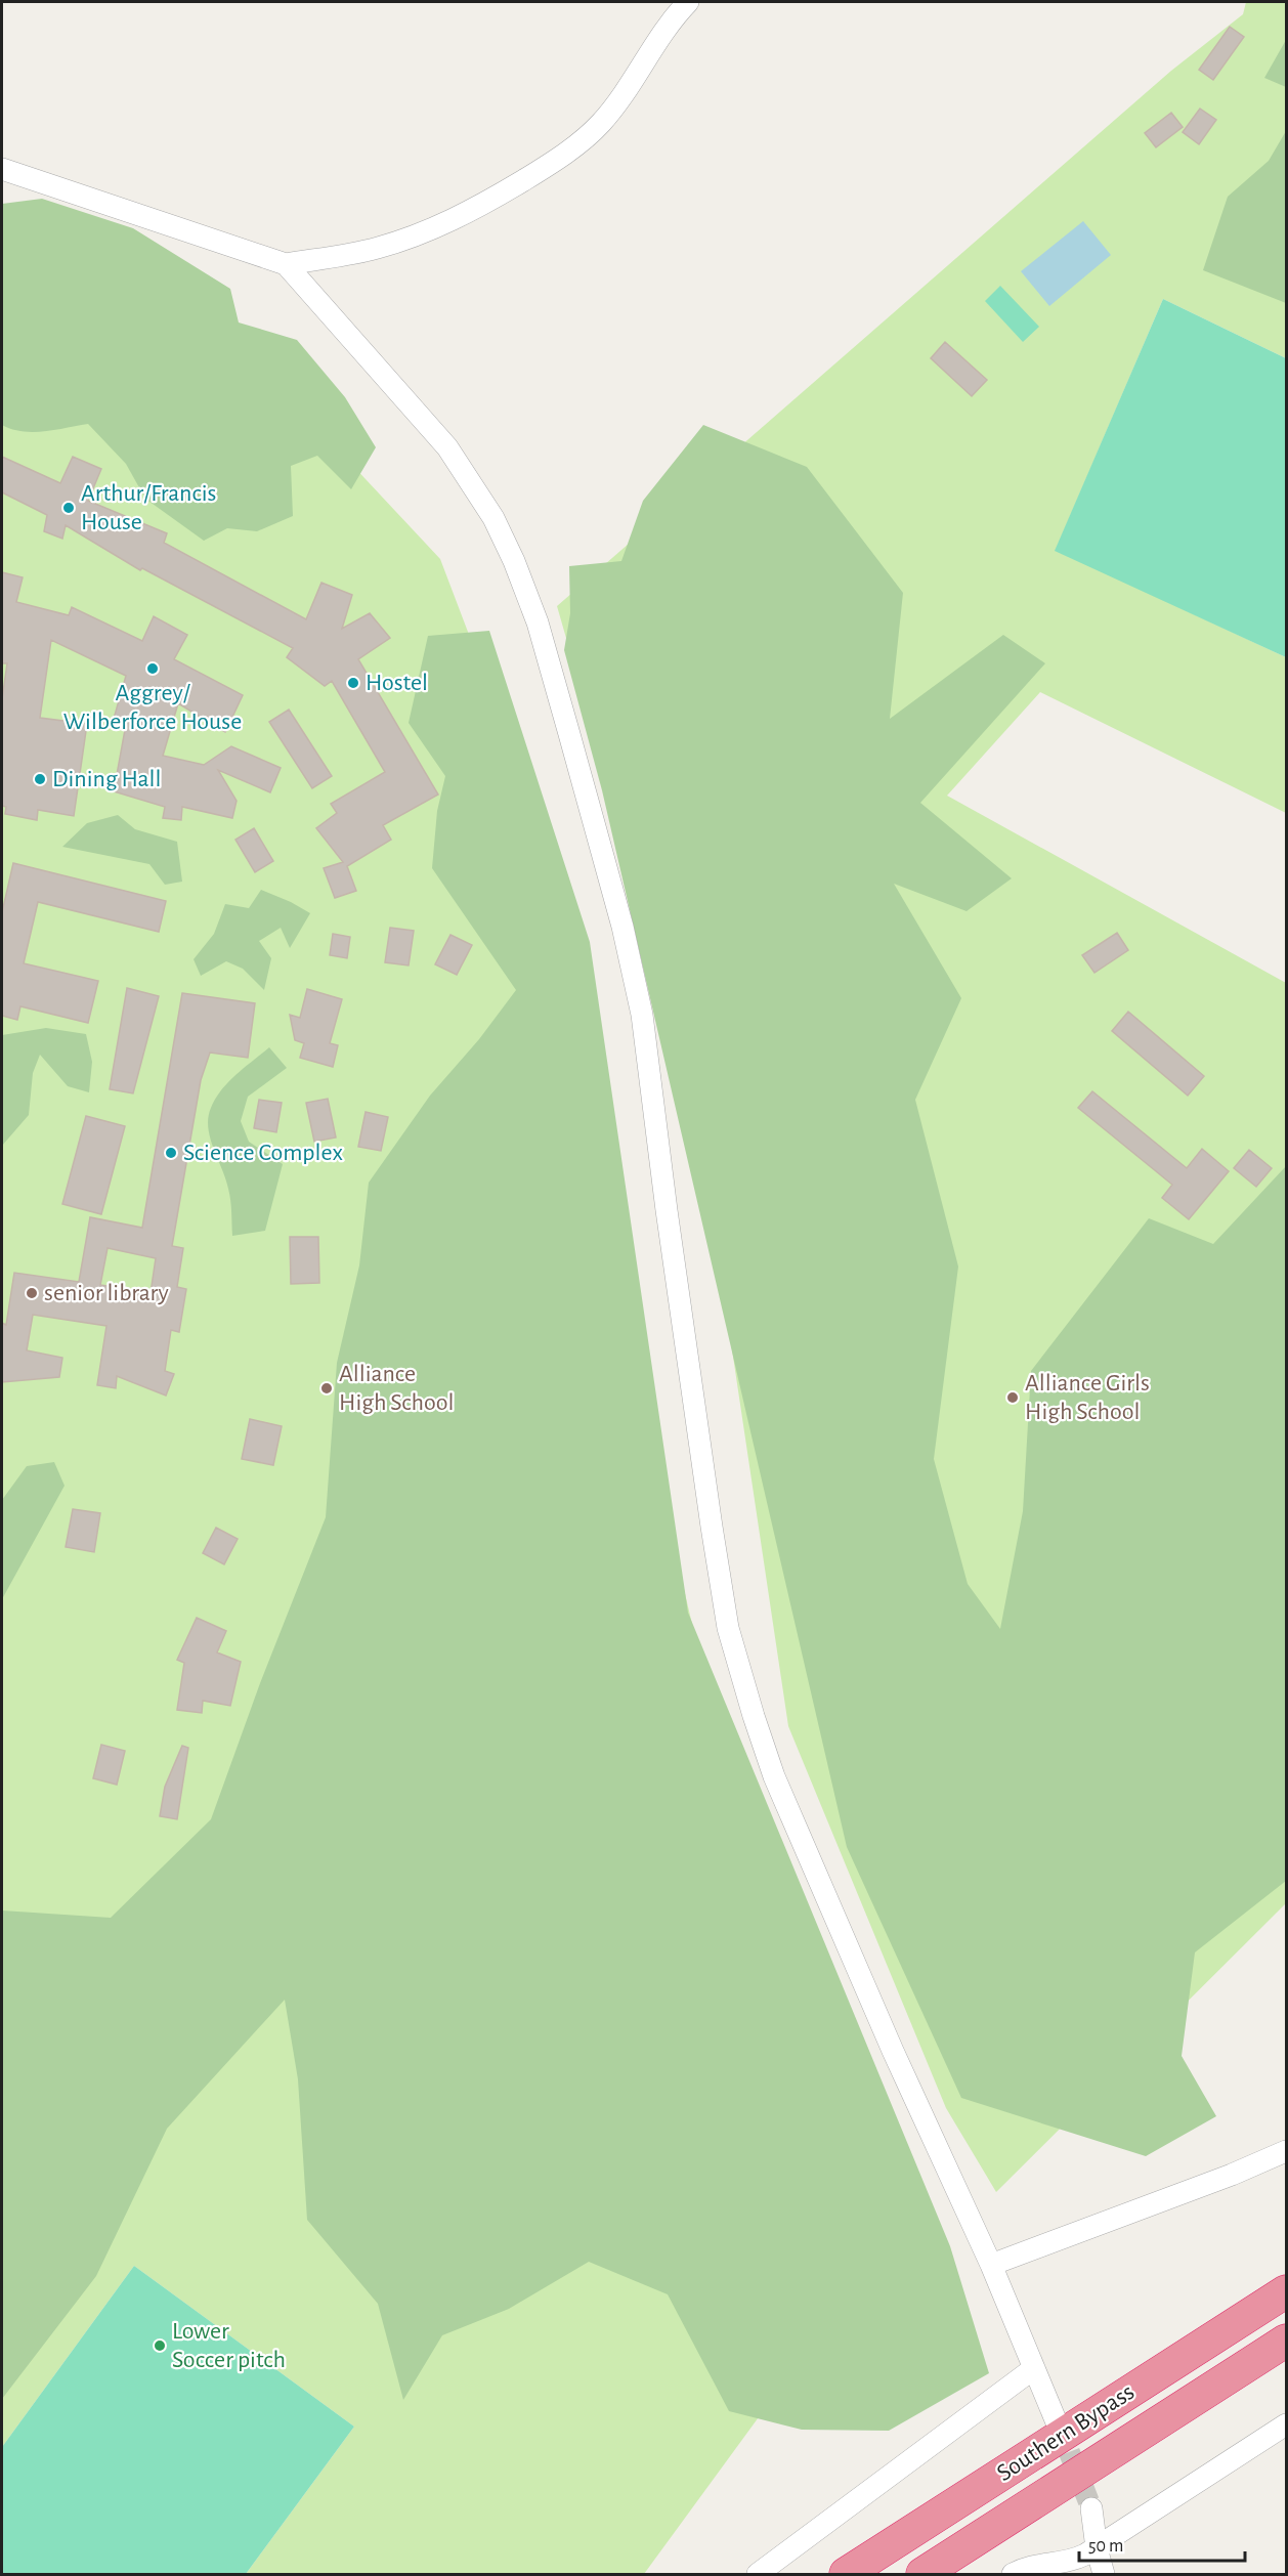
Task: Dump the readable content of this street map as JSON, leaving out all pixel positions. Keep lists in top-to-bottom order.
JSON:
{
  "streets": {
    "highway": ["Southern Bypass"]
  },
  "places": [
    "Arthur/Francis House",
    "Aggrey/ Wilberforce House",
    "Hostel",
    "Dining Hall",
    "Science Complex",
    "senior library",
    "Alliance High School",
    "Alliance Girls High School",
    "Lower Soccer pitch"
  ],
  "scale_bar": "50 m"
}
